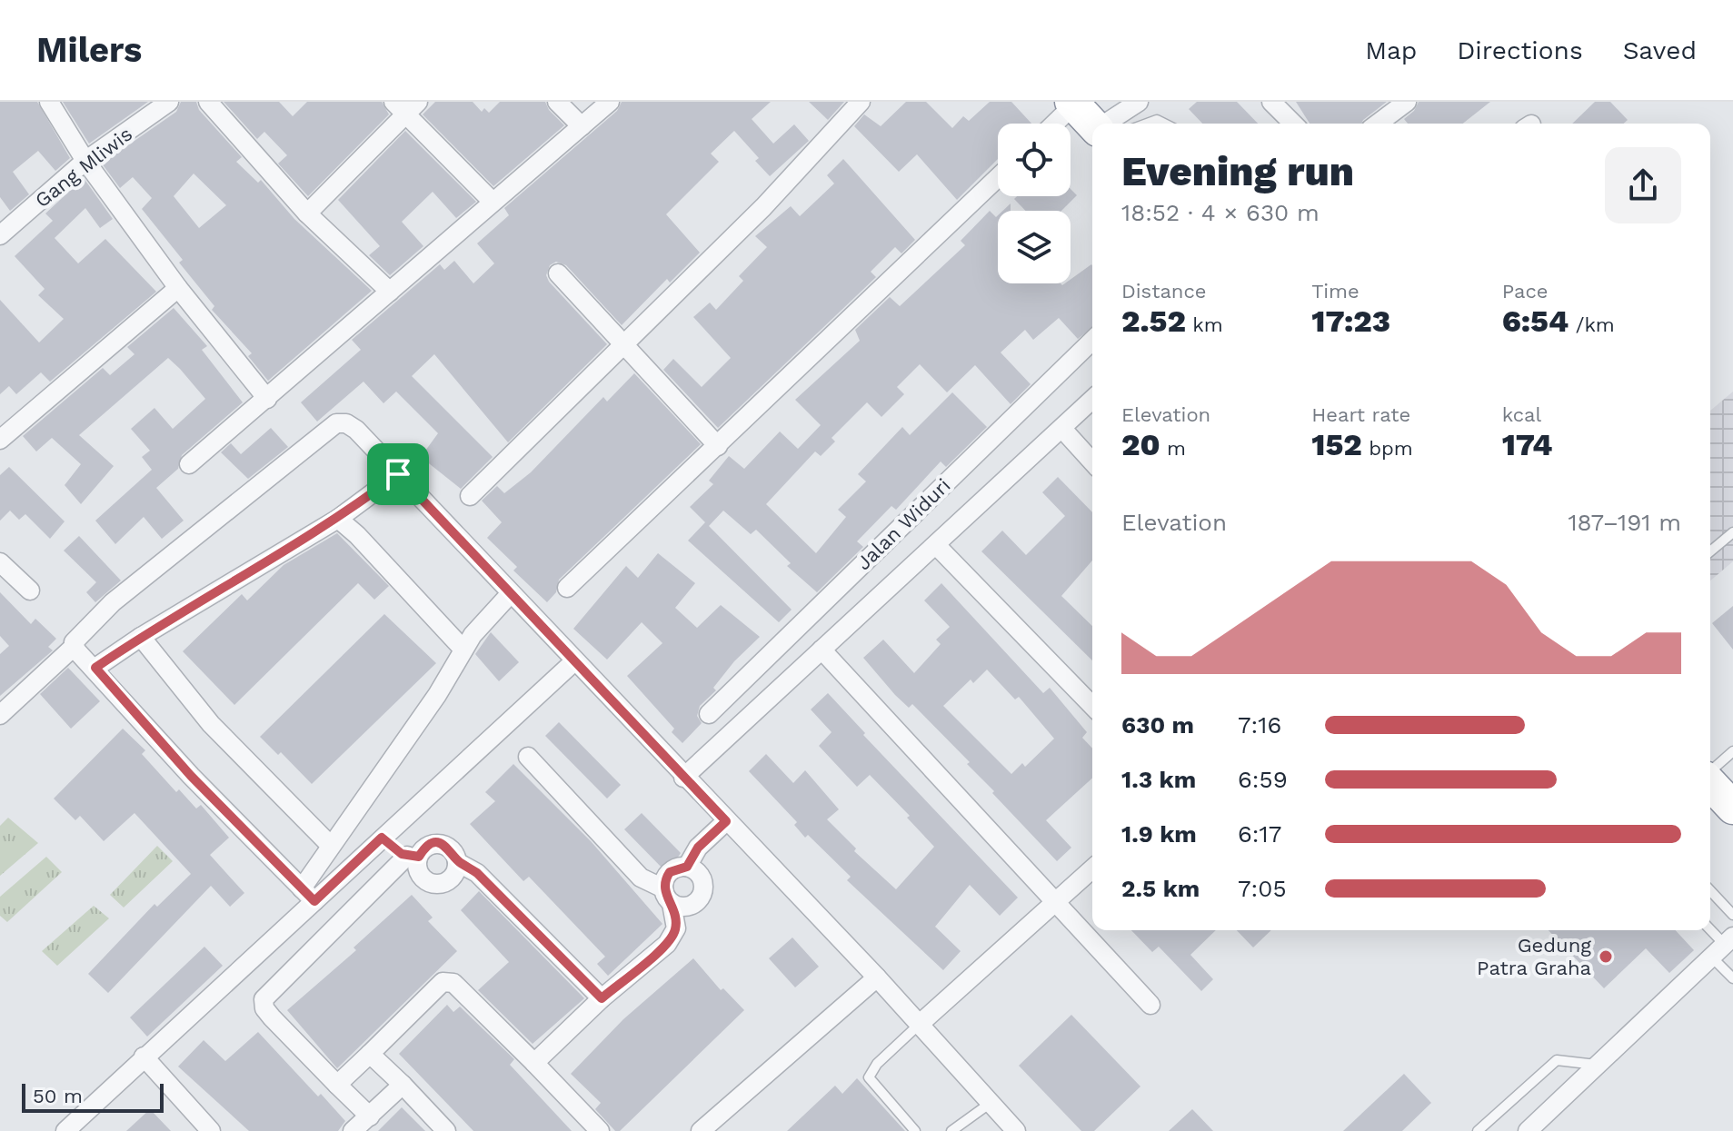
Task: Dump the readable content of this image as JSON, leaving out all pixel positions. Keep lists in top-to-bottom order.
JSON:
{
  "streets": {
    "street": ["Gang Mliwis", "Jalan Widuri"]
  },
  "places": ["Gedung Patra Graha"],
  "scale_bar": "50 m",
  "page": {
    "header": "Milers",
    "nav": ["Map", "Directions", "Saved"],
    "heading": ["Evening run", "18:52 · 4 × 630 m"],
    "stats": [
      ["Distance", "2.52 km"],
      ["Time", "17:23"],
      ["Pace", "6:54 /km"],
      ["Elevation", "20 m"],
      ["Heart rate", "152 bpm"],
      ["kcal", "174"]
    ],
    "chart": ["Elevation", "187–191 m"],
    "list": [
      {
        "name": "630 m",
        "note": "7:16"
      },
      {
        "name": "1.3 km",
        "note": "6:59"
      },
      {
        "name": "1.9 km",
        "note": "6:17"
      },
      {
        "name": "2.5 km",
        "note": "7:05"
      }
    ],
    "scale": "50 m"
  }
}
